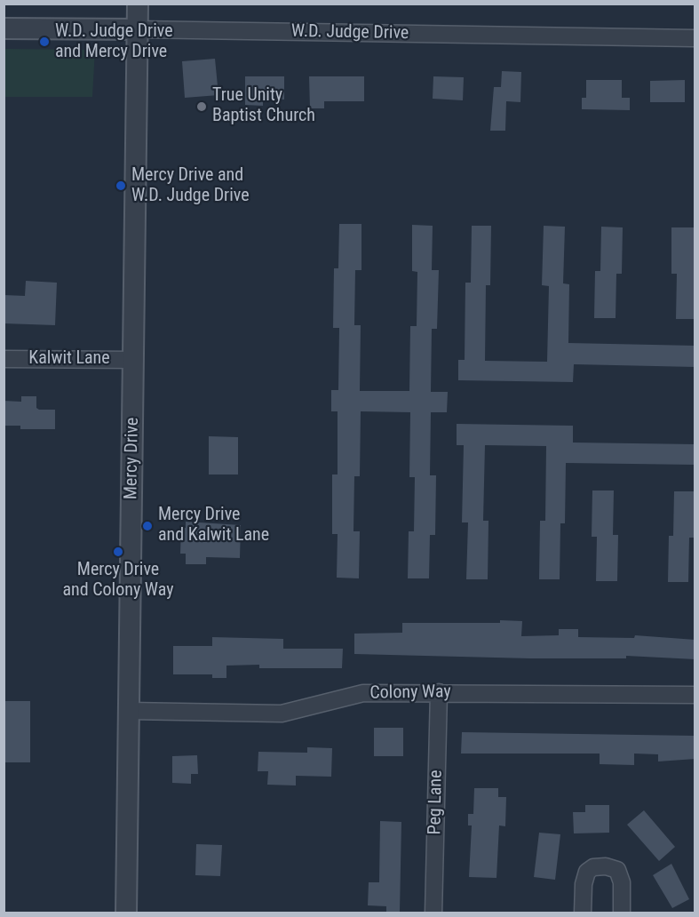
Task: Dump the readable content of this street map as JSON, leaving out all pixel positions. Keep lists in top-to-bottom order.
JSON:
{
  "streets": {
    "street": [
      "W.D. Judge Drive",
      "Kalwit Lane",
      "Mercy Drive",
      "Colony Way",
      "Peg Lane"
    ]
  },
  "crossings": [
    ["W.D. Judge Drive", "Mercy Drive"],
    ["Kalwit Lane", "Mercy Drive"],
    ["Mercy Drive", "Colony Way"],
    ["Colony Way", "Peg Lane"]
  ],
  "places": [
    "W.D. Judge Drive and Mercy Drive",
    "True Unity Baptist Church",
    "Mercy Drive and W.D. Judge Drive",
    "Mercy Drive and Kalwit Lane",
    "Mercy Drive and Colony Way"
  ]
}
